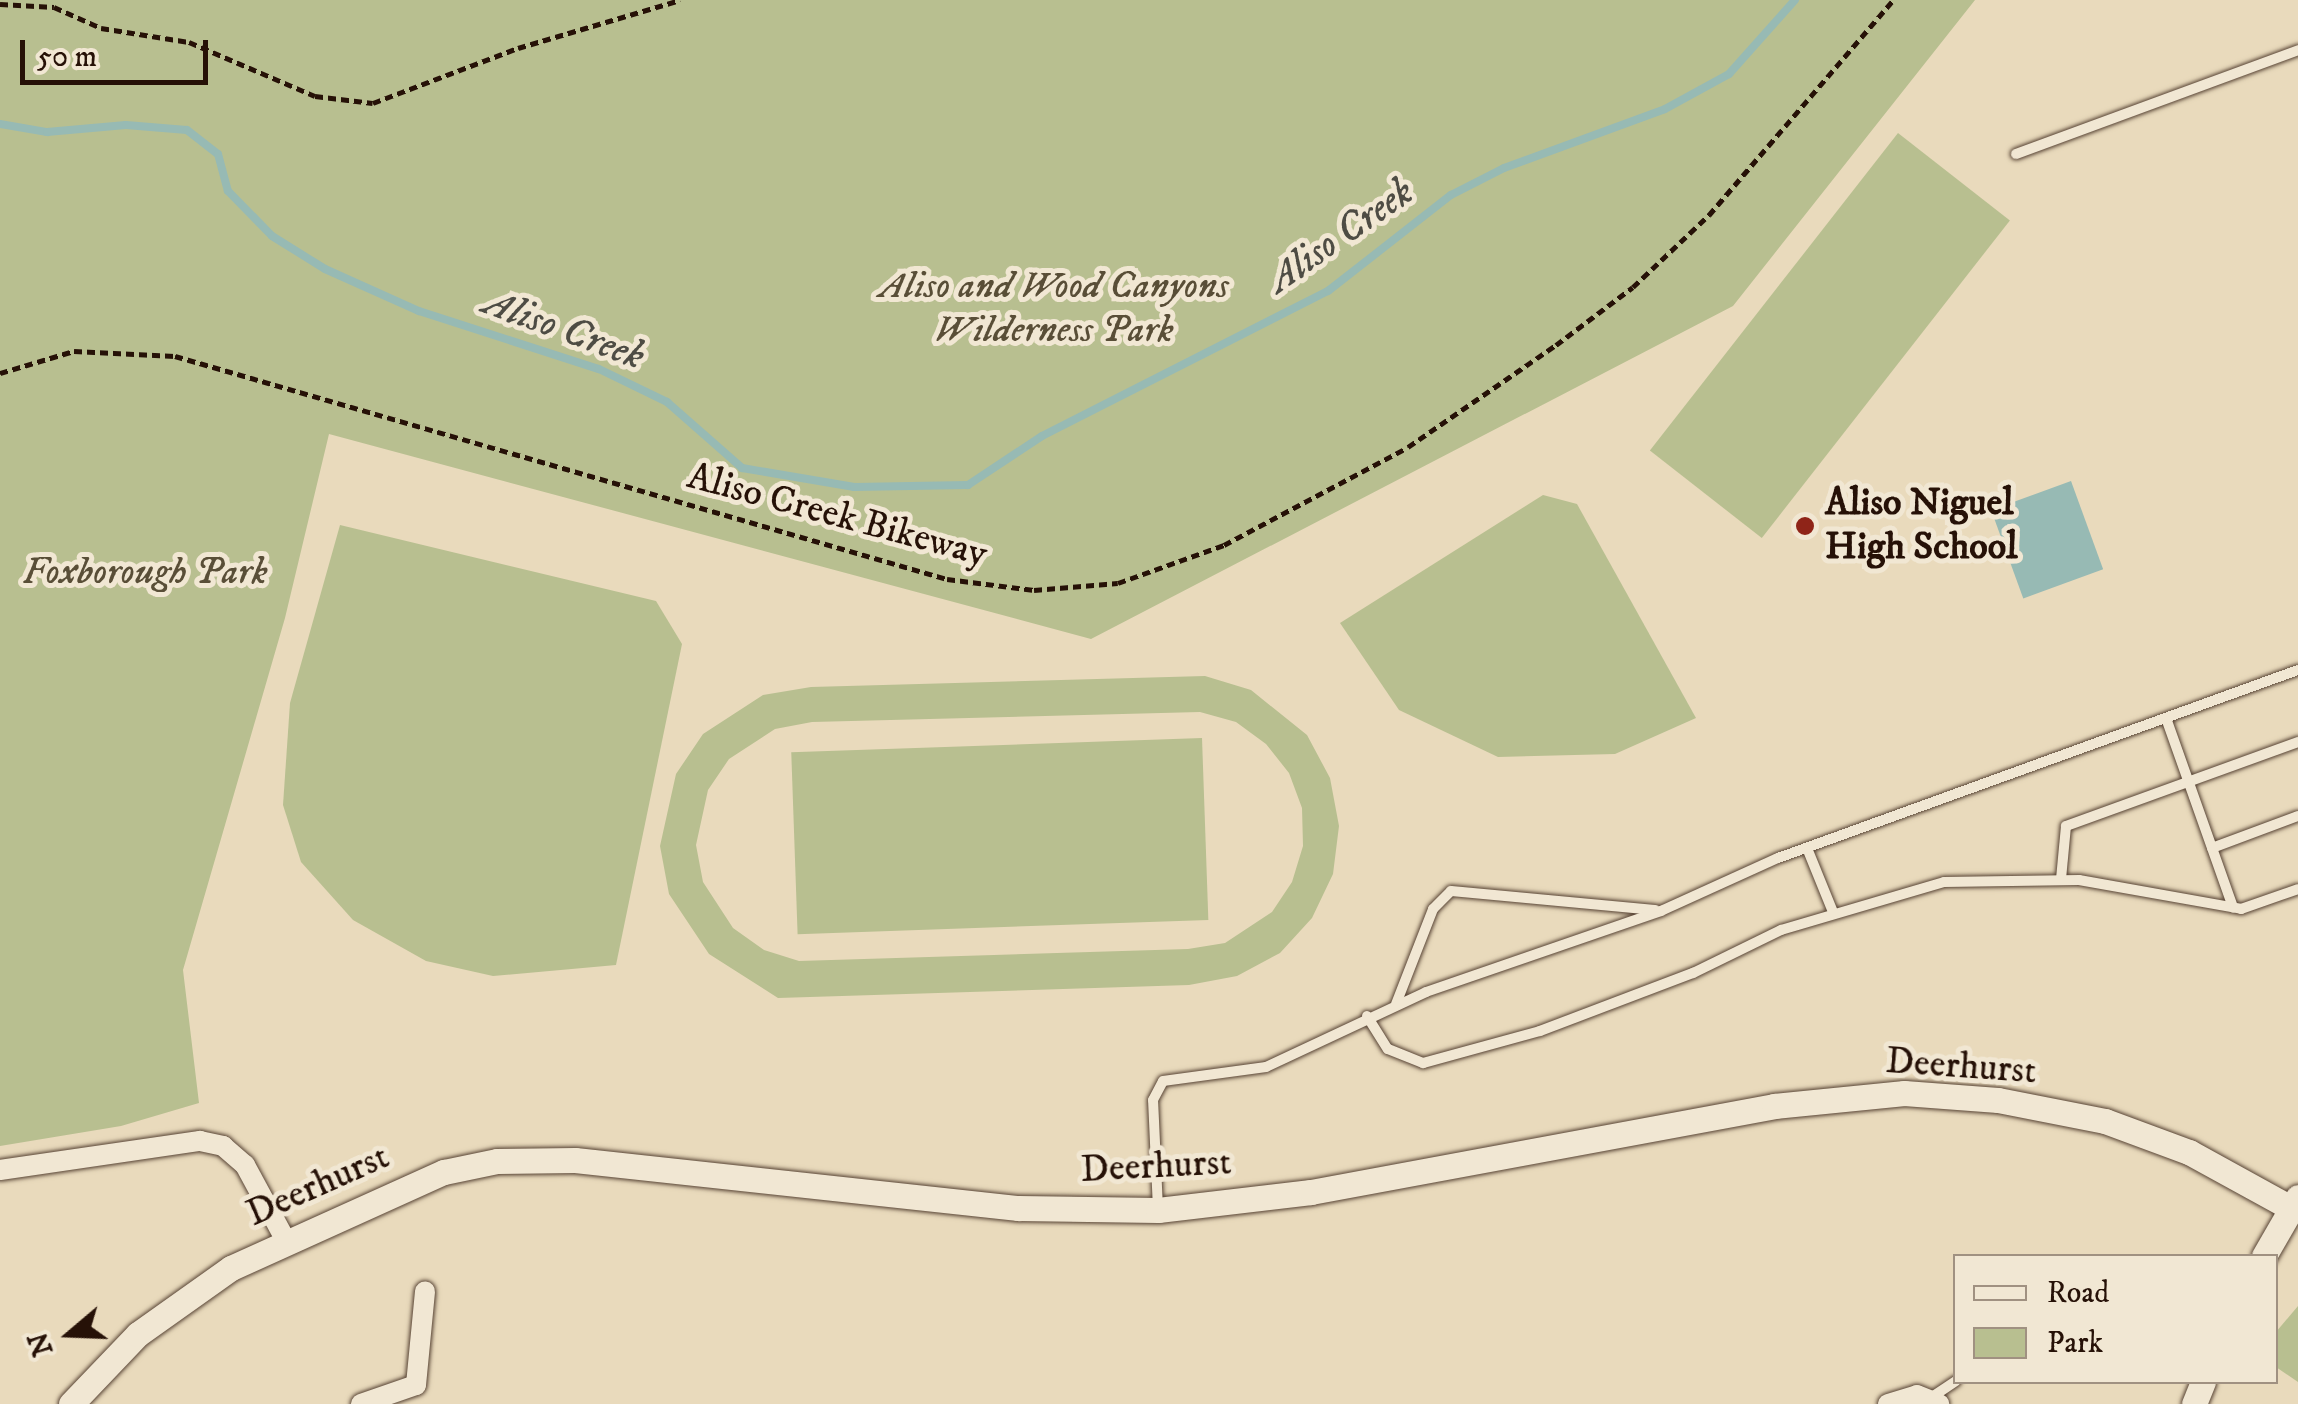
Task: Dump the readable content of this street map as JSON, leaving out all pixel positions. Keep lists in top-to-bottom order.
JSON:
{
  "streets": {
    "street": ["Deerhurst"],
    "path": ["Aliso Creek Bikeway"]
  },
  "water": ["Aliso Creek"],
  "parks": ["Aliso and Wood Canyons Wilderness Park", "Foxborough Park"],
  "places": ["Aliso Niguel High School"],
  "legend": ["Road", "Park"],
  "scale_bar": "50 m",
  "north": "left"
}
